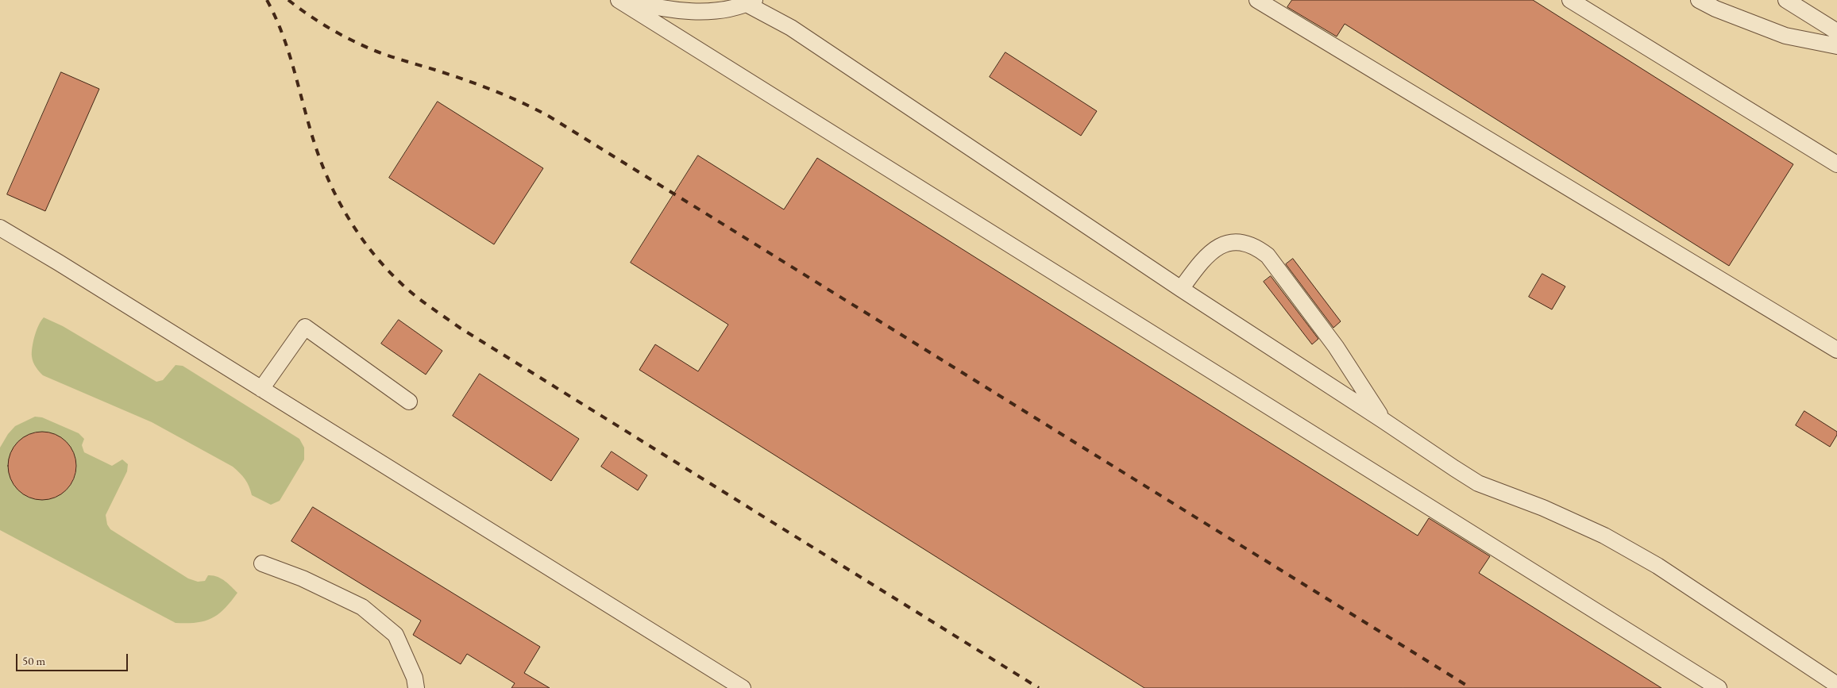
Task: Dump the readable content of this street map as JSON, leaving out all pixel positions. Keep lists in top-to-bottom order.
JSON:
{
  "scale_bar": "50 m"
}
